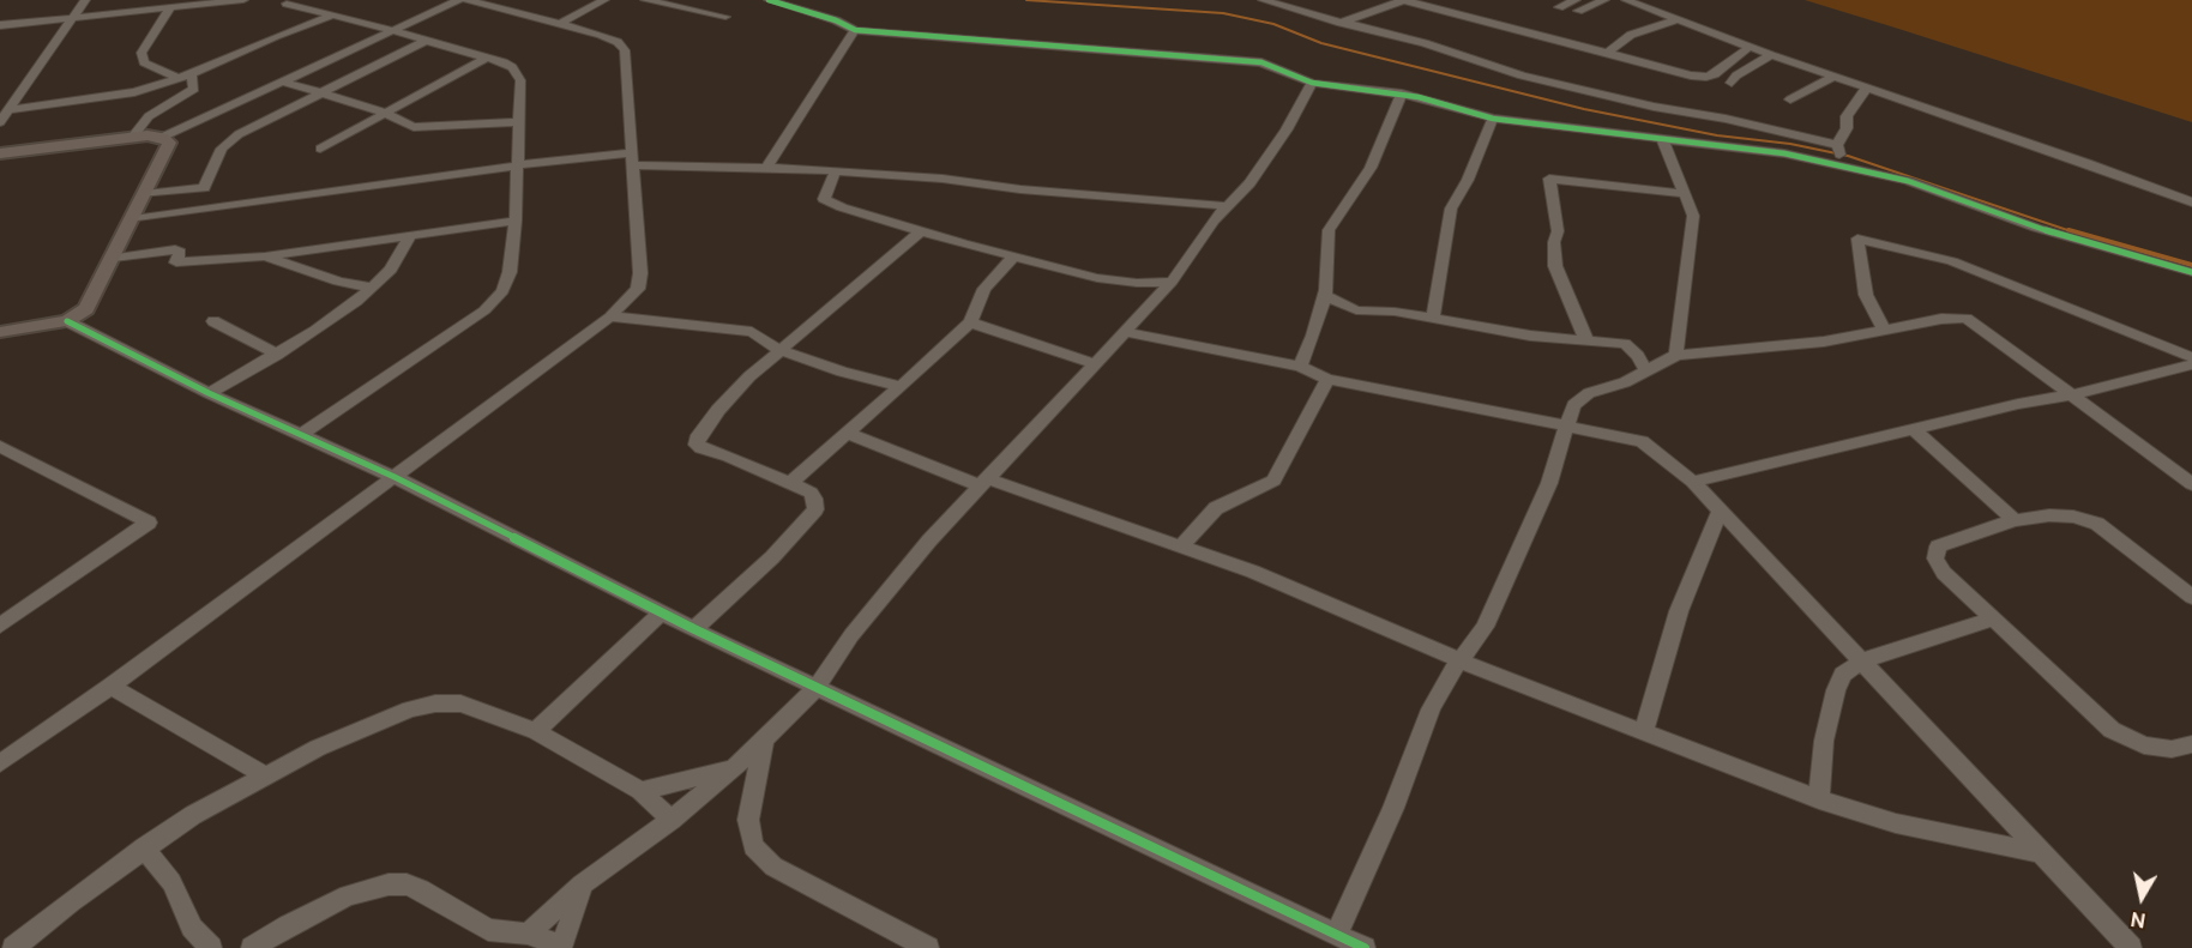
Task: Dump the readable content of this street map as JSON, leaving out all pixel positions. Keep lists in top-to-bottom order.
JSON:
{
  "north": "bottom"
}
